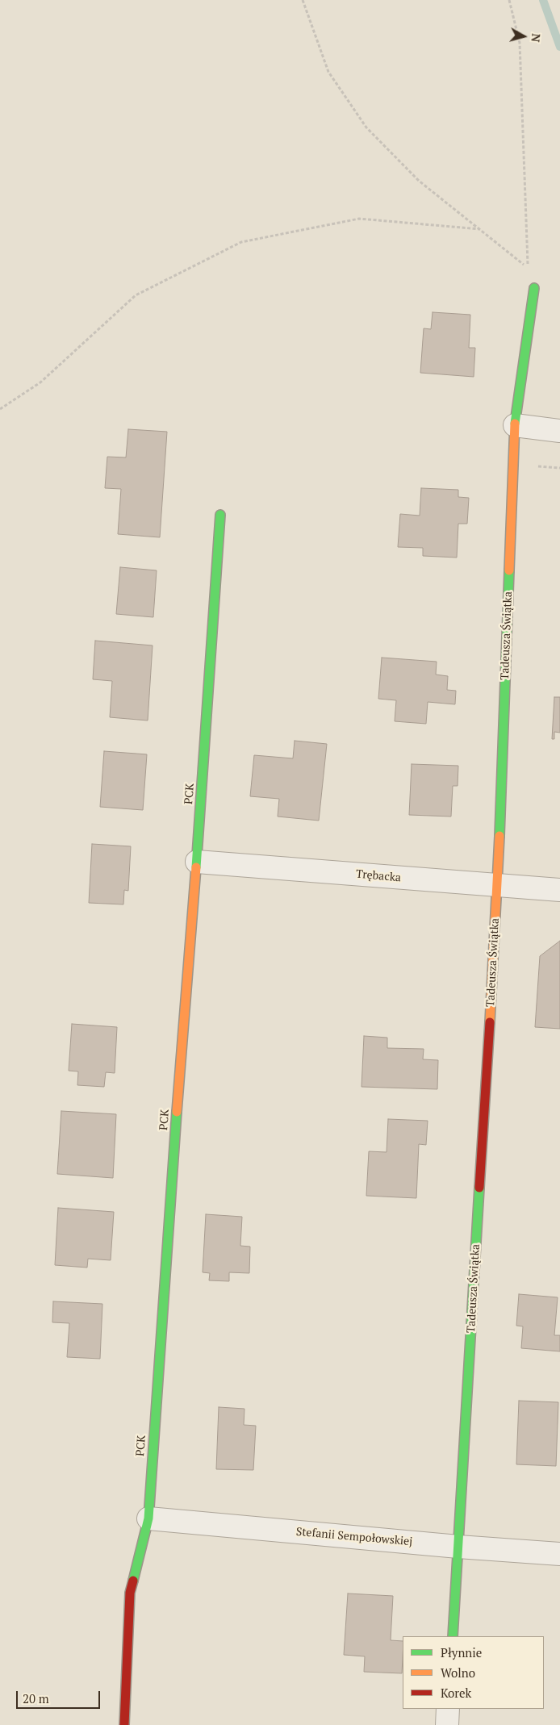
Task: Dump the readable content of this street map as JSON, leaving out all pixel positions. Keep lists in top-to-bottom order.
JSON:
{
  "streets": {
    "street": [
      "Tadeusza Świątka",
      "PCK",
      "Trębacka",
      "Stefanii Sempołowskiej"
    ]
  },
  "crossings": [
    ["Tadeusza Świątka", "Trębacka"],
    ["Tadeusza Świątka", "Stefanii Sempołowskiej"],
    ["PCK", "Trębacka"],
    ["PCK", "Stefanii Sempołowskiej"]
  ],
  "legend": ["Płynnie", "Wolno", "Korek"],
  "scale_bar": "20 m",
  "north": "right"
}
